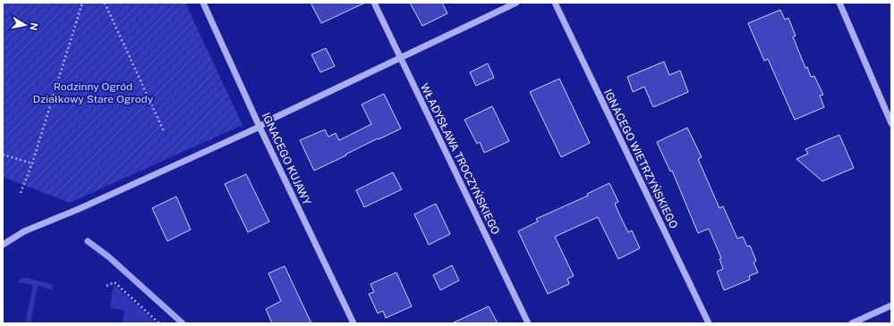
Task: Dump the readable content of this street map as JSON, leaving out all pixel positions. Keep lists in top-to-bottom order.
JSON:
{
  "streets": {
    "street": ["IGNACEGO KUJAWY", "WŁADYSŁAWA TROCZYŃSKIEGO", "IGNACEGO WIETRZYŃSKIEGO"]
  },
  "parks": ["Rodzinny Ogród Działkowy Stare Ogrody"],
  "north": "right"
}
